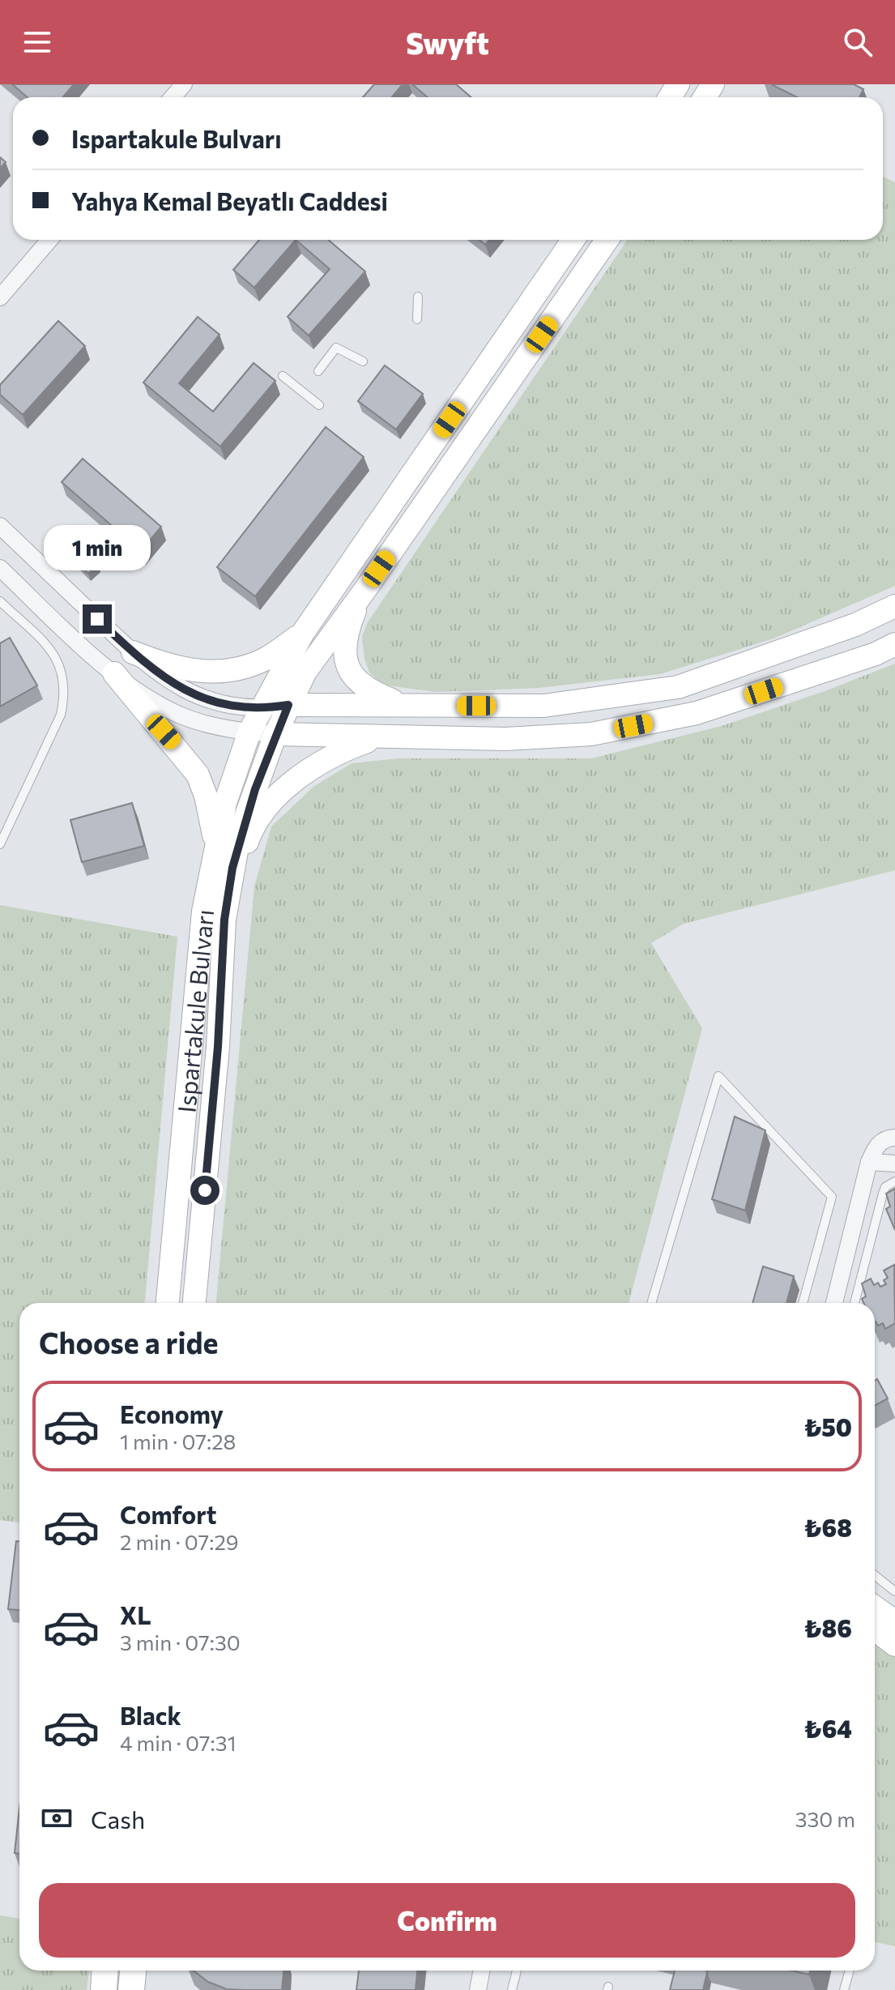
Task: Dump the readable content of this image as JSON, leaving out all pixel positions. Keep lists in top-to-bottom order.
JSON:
{
  "streets": {
    "main road": ["Ispartakule Bulvarı"]
  },
  "page": {
    "header": "Swyft",
    "banner": ["Ispartakule Bulvarı", "Yahya Kemal Beyatlı Caddesi"],
    "bubble": "1 min",
    "heading": "Choose a ride",
    "list": [
      {
        "name": "Economy",
        "note": "1 min · 07:28",
        "value": "₺50"
      },
      {
        "name": "Comfort",
        "note": "2 min · 07:29",
        "value": "₺68"
      },
      {
        "name": "XL",
        "note": "3 min · 07:30",
        "value": "₺86"
      },
      {
        "name": "Black",
        "note": "4 min · 07:31",
        "value": "₺64"
      }
    ],
    "pay": ["Cash", "330 m"],
    "buttons": "Confirm"
  }
}
